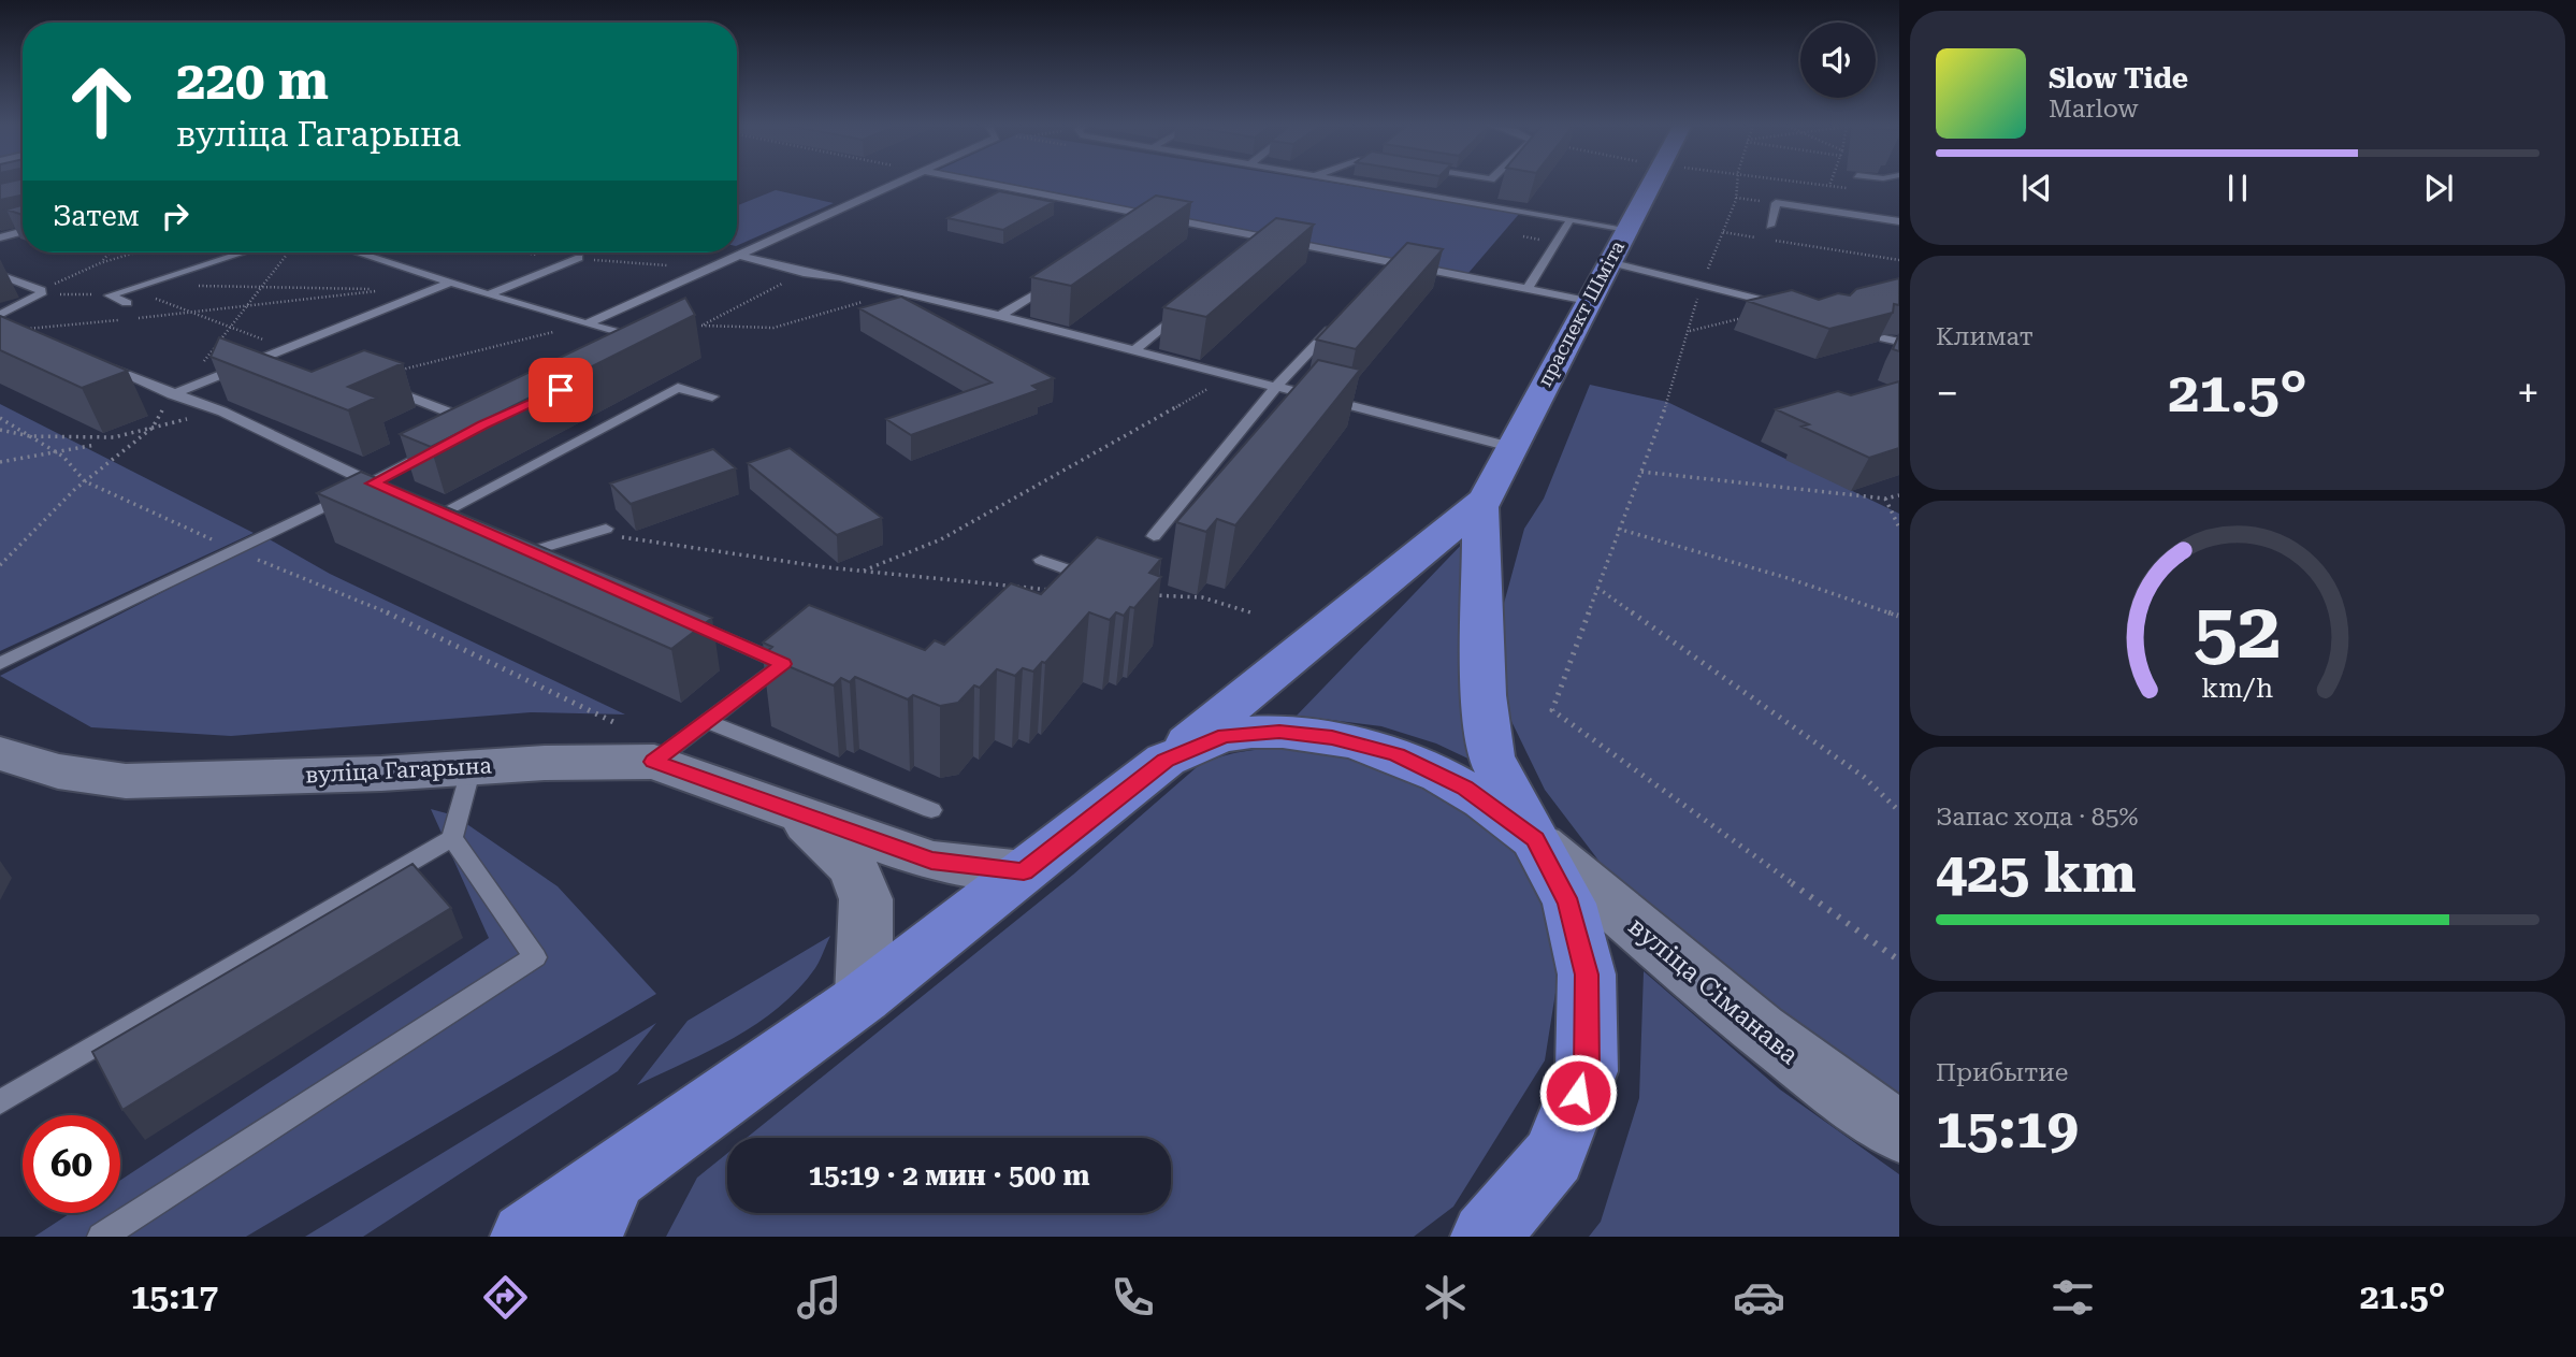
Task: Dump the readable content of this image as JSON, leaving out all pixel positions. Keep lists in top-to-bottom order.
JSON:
{
  "streets": {
    "main road": ["праспект Шміта", "вуліца Гагарына", "вуліца Сіманава"]
  },
  "crossings": [
    ["праспект Шміта", "вуліца Гагарына"]
  ],
  "page": {
    "turn": ["220 m", "вуліца Гагарына"],
    "song": ["Slow Tide", "Marlow"],
    "then": "Затем",
    "tile": [
      "Климат",
      ["Запас хода · 85%", "425 km"],
      ["Прибытие", "15:19"]
    ],
    "heat": ["−", "21.5°", "+"],
    "limit": "60",
    "trip": "15:19 · 2 мин · 500 m",
    "tabs": ["15:17", "21.5°"],
    "gauge": ["52", "km/h"]
  }
}
